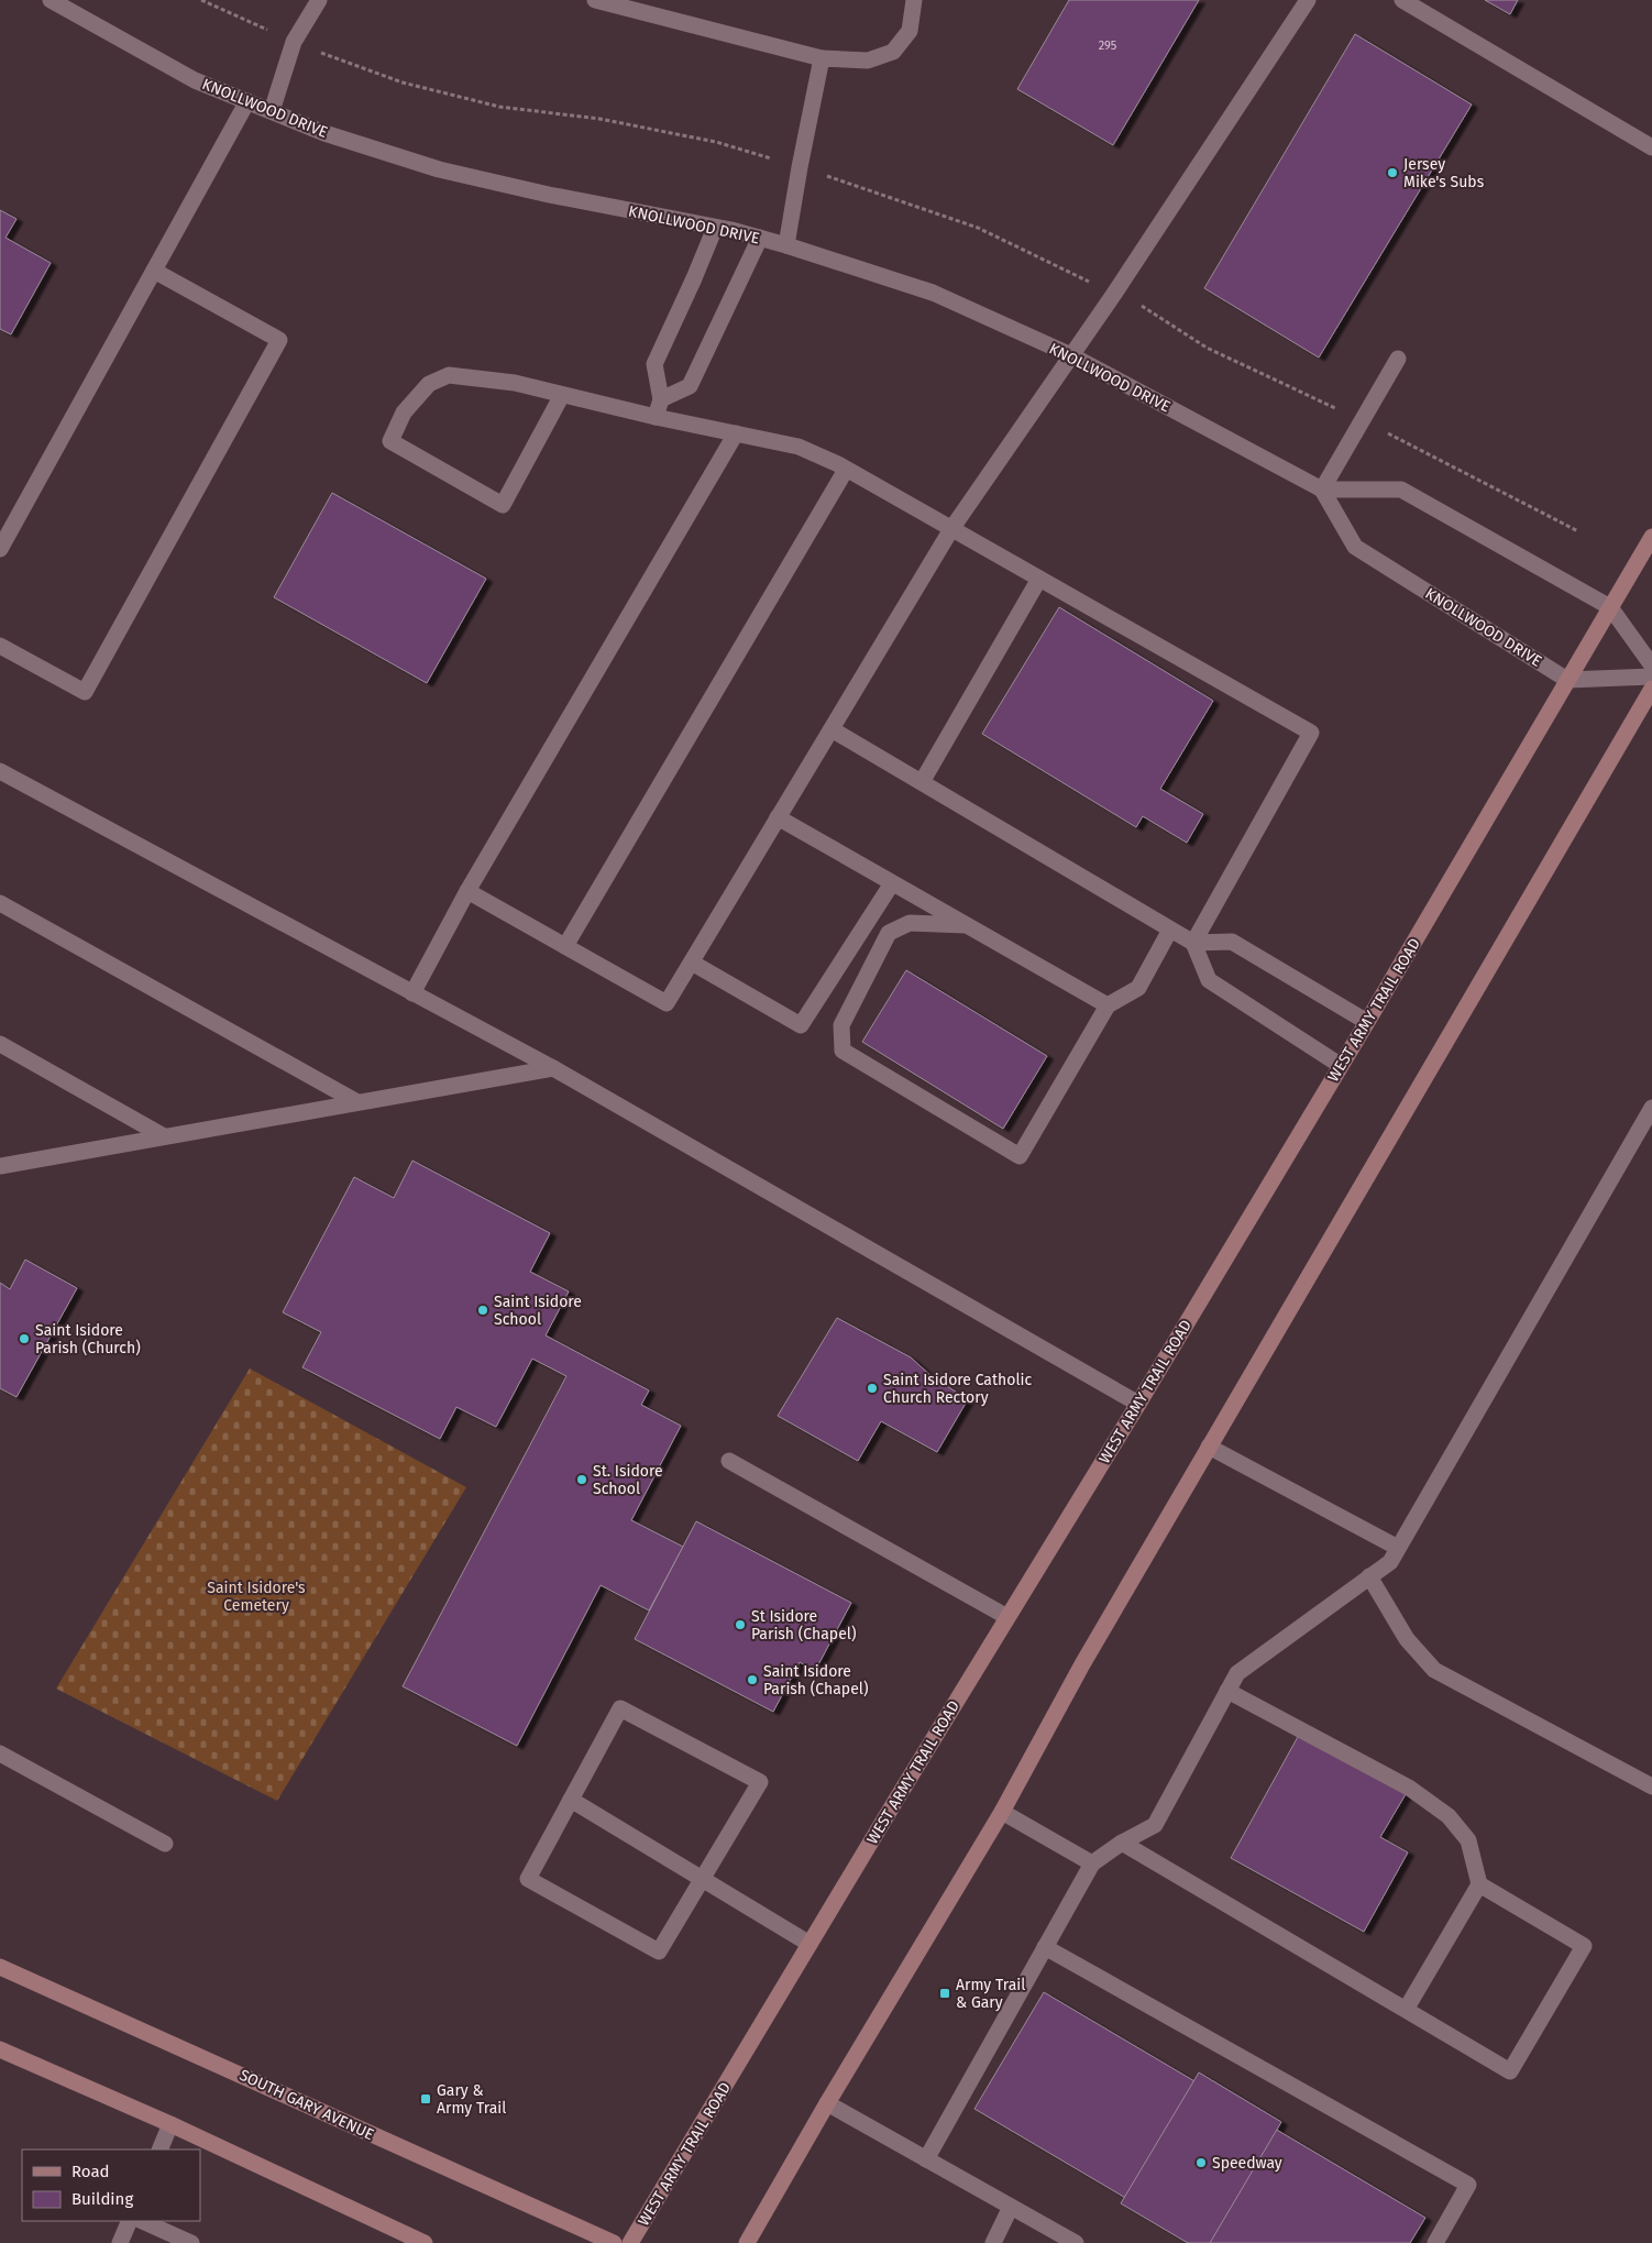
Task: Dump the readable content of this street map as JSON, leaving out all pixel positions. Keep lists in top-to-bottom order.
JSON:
{
  "streets": {
    "main road": ["WEST ARMY TRAIL ROAD", "SOUTH GARY AVENUE"],
    "street": ["KNOLLWOOD DRIVE"]
  },
  "crossings": [
    ["KNOLLWOOD DRIVE", "WEST ARMY TRAIL ROAD"]
  ],
  "parks": ["Saint Isidore's Cemetery"],
  "places": {
    "other": [
      "Jersey Mike's Subs",
      "Saint Isidore School",
      "Saint Isidore Parish (Church)",
      "Saint Isidore Catholic Church Rectory",
      "St. Isidore School",
      "St Isidore Parish (Chapel)",
      "Saint Isidore Parish (Chapel)",
      "Speedway"
    ],
    "transit": ["Army Trail & Gary", "Gary & Army Trail"]
  },
  "house_numbers": ["295"],
  "legend": ["Road", "Building"]
}
